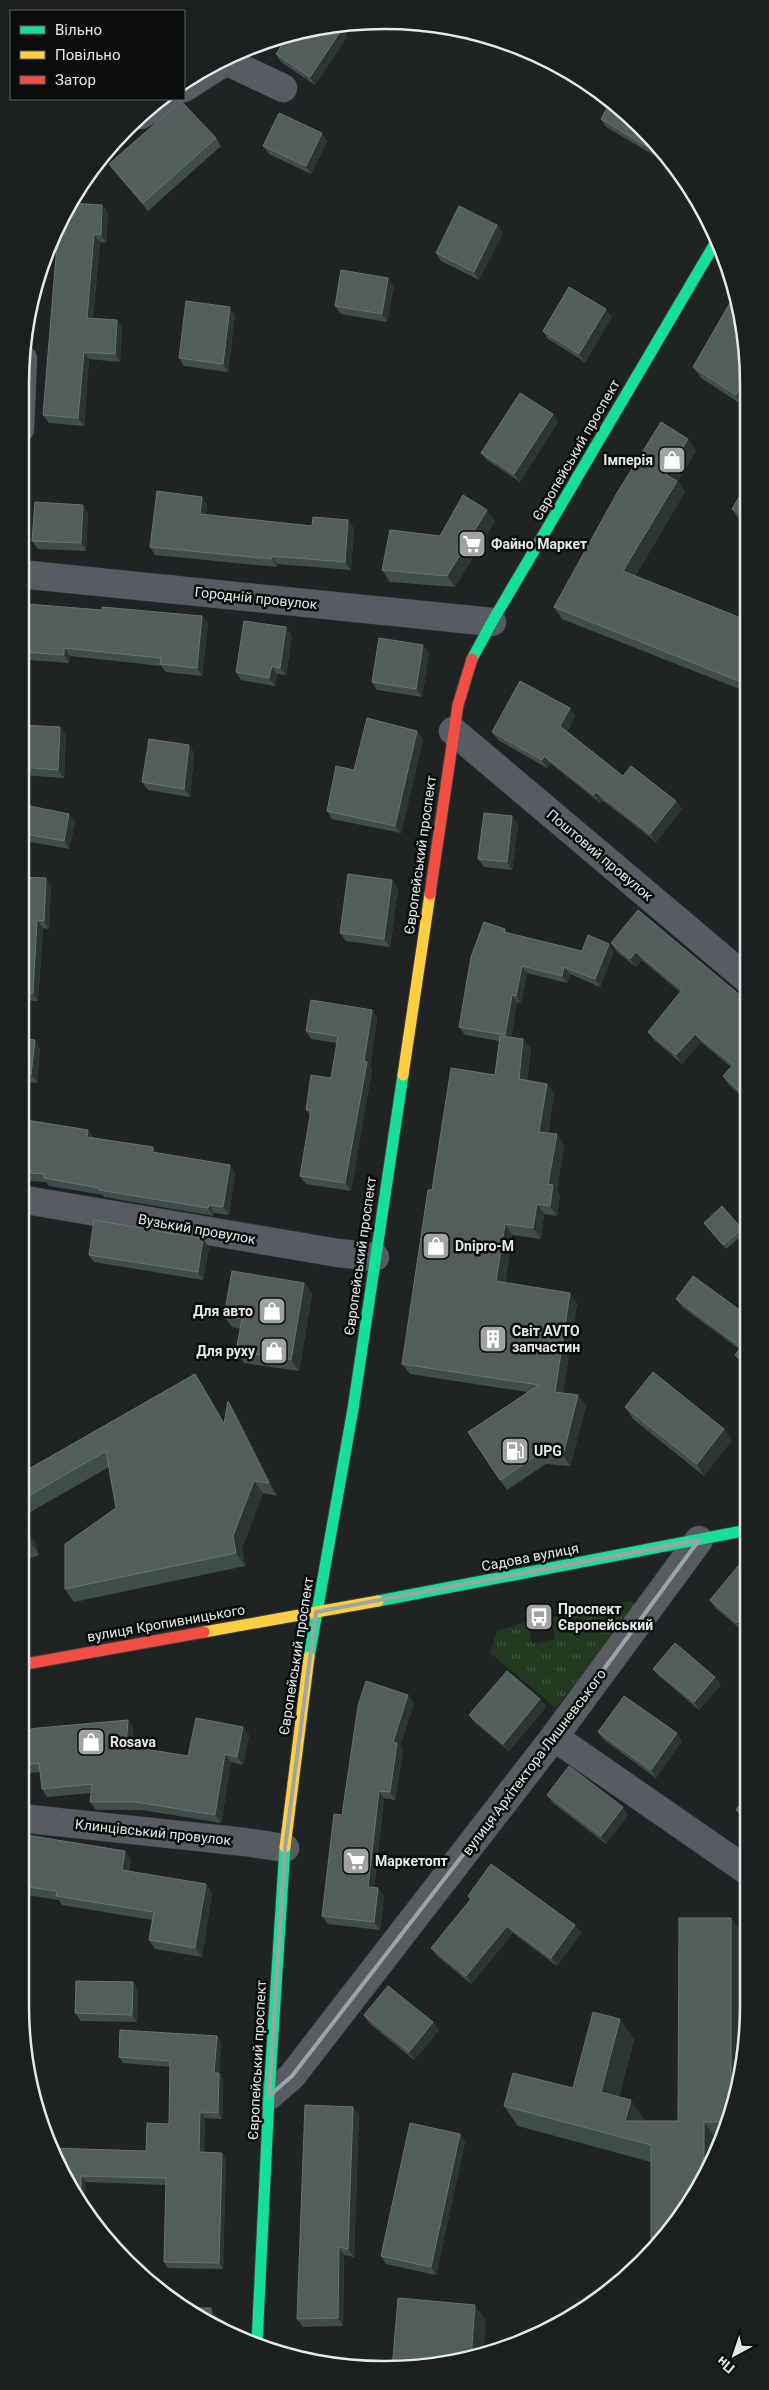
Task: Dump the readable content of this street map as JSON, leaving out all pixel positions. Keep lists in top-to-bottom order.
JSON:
{
  "streets": {
    "main road": ["Європейський проспект", "Садова вулиця", "вулиця Кропивницького"],
    "street": [
      "Городній провулок",
      "Поштовий провулок",
      "Вузький провулок",
      "вулиця Архітектора Лишневського",
      "Клинцівський провулок"
    ]
  },
  "crossings": [
    ["Європейський проспект", "Городній провулок"],
    ["Європейський проспект", "Поштовий провулок"],
    ["Європейський проспект", "Вузький провулок"],
    ["Європейський проспект", "Садова вулиця"],
    ["Європейський проспект", "вулиця Кропивницького"],
    ["Європейський проспект", "вулиця Архітектора Лишневського"],
    ["Європейський проспект", "Клинцівський провулок"],
    ["Садова вулиця", "вулиця Кропивницького"],
    ["Садова вулиця", "вулиця Архітектора Лишневського"]
  ],
  "places": {
    "shop": [
      "Імперія",
      "Dnipro-M",
      "Для авто",
      "Для руху",
      "Rosava"
    ],
    "supermarket": ["Файно Маркет", "Маркетопт"],
    "building": ["Світ AVTO запчастин"],
    "fuel station": ["UPG"],
    "bus stop": ["Проспект Європейський"]
  },
  "legend": ["Вільно", "Повільно", "Затор"],
  "north": "bottom left"
}
